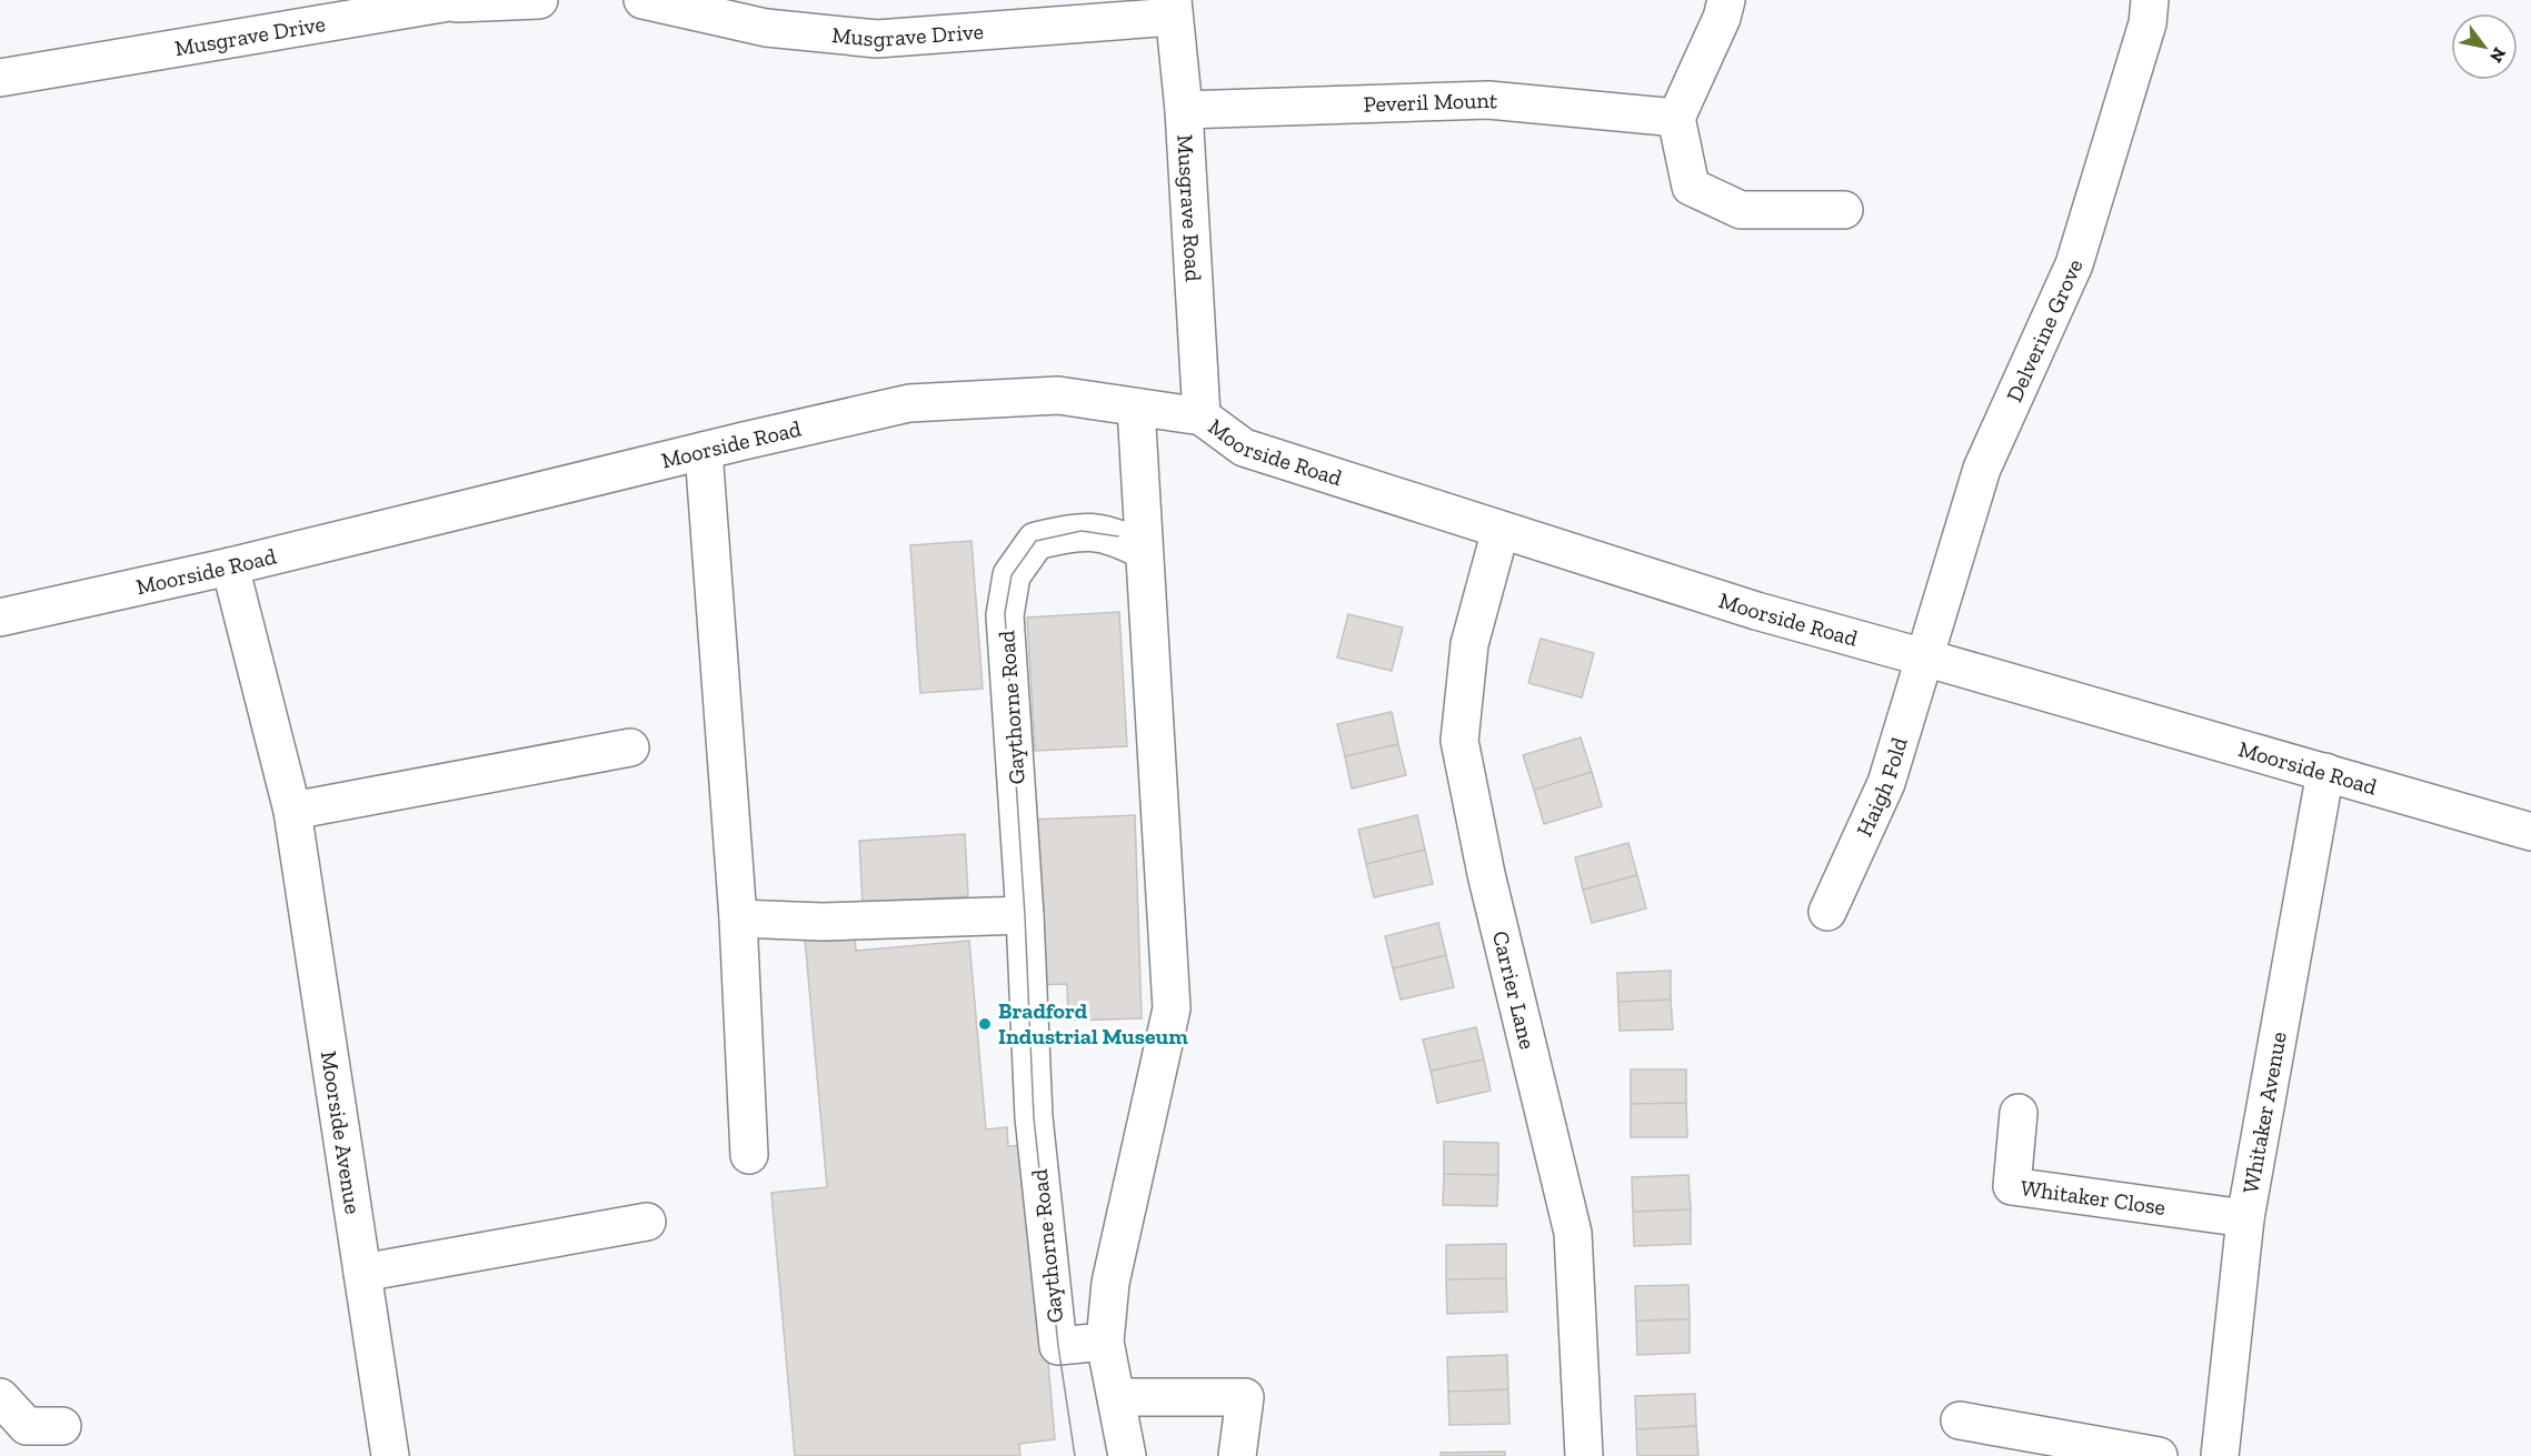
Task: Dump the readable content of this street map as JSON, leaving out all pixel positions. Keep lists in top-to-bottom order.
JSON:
{
  "streets": {
    "street": [
      "Musgrave Drive",
      "Peveril Mount",
      "Musgrave Road",
      "Delverine Grove",
      "Moorside Road",
      "Gaythorne Road",
      "Haigh Fold",
      "Carrier Lane",
      "Whitaker Avenue",
      "Moorside Avenue",
      "Whitaker Close"
    ]
  },
  "crossings": [
    ["Musgrave Drive", "Musgrave Road"],
    ["Peveril Mount", "Musgrave Road"],
    ["Musgrave Road", "Moorside Road"],
    ["Delverine Grove", "Moorside Road"],
    ["Delverine Grove", "Haigh Fold"],
    ["Moorside Road", "Haigh Fold"],
    ["Moorside Road", "Carrier Lane"],
    ["Moorside Road", "Whitaker Avenue"],
    ["Moorside Road", "Moorside Avenue"],
    ["Whitaker Avenue", "Whitaker Close"]
  ],
  "places": ["Bradford Industrial Museum"],
  "north": "bottom right"
}
